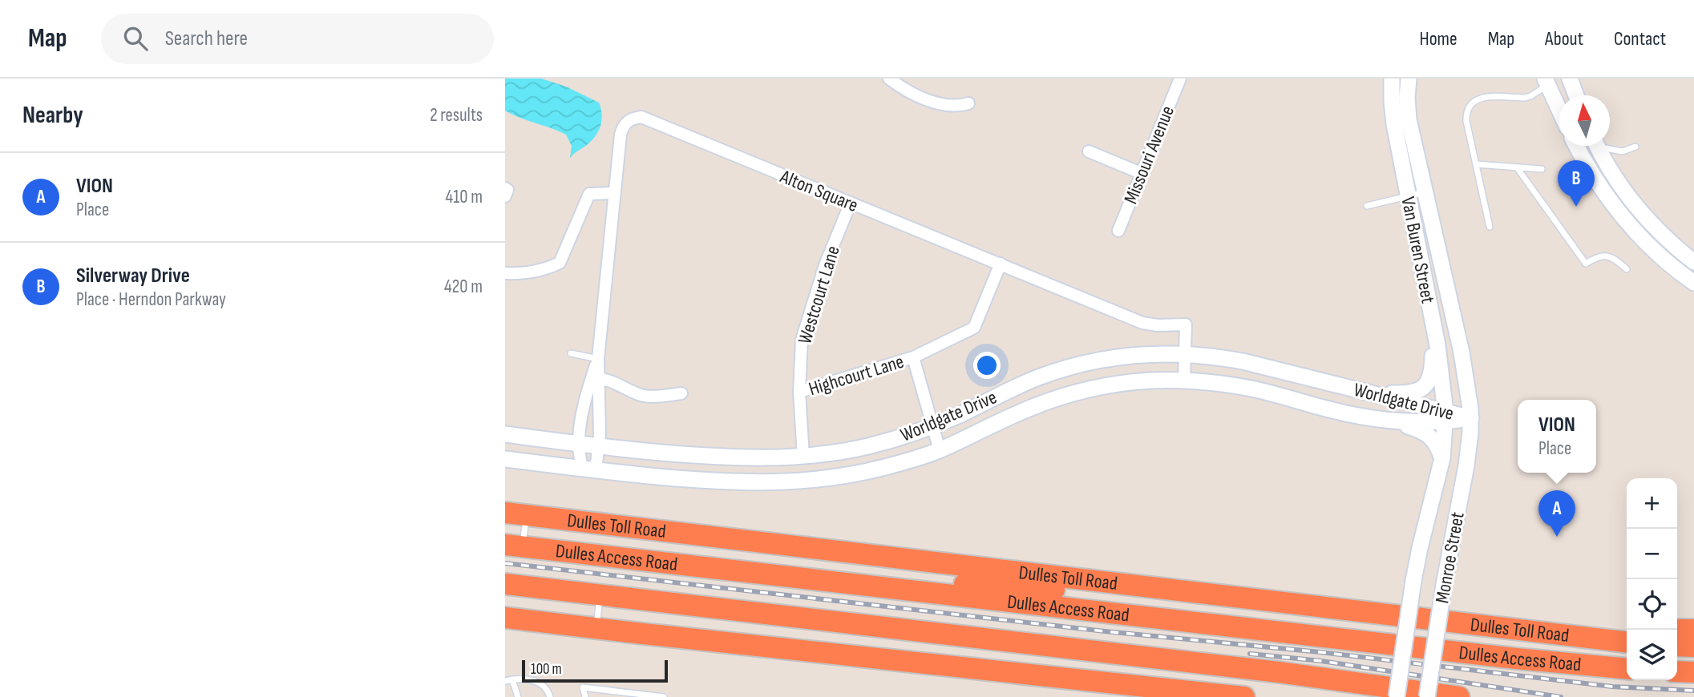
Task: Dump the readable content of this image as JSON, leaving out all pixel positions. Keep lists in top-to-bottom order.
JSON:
{
  "streets": {
    "highway": ["Dulles Toll Road", "Dulles Access Road"],
    "street": [
      "Missouri Avenue",
      "Alton Square",
      "Van Buren Street",
      "Westcourt Lane",
      "Highcourt Lane",
      "Worldgate Drive",
      "Monroe Street"
    ]
  },
  "crossings": [
    ["Alton Square", "Westcourt Lane"],
    ["Alton Square", "Highcourt Lane"],
    ["Alton Square", "Worldgate Drive"],
    ["Van Buren Street", "Worldgate Drive"],
    ["Van Buren Street", "Monroe Street"],
    ["Westcourt Lane", "Highcourt Lane"],
    ["Westcourt Lane", "Worldgate Drive"],
    ["Highcourt Lane", "Worldgate Drive"],
    ["Worldgate Drive", "Monroe Street"]
  ],
  "scale_bar": "100 m",
  "north": "top",
  "page": {
    "header": "Map",
    "search": "Search here",
    "nav": [
      "Home",
      "Map",
      "About",
      "Contact"
    ],
    "heading": ["Nearby", "2 results"],
    "list": [
      {
        "mark": "A",
        "name": "VION",
        "note": "Place",
        "value": "410 m"
      },
      {
        "mark": "B",
        "name": "Silverway Drive",
        "note": "Place · Herndon Parkway",
        "value": "420 m"
      }
    ],
    "pins": ["B", "A"],
    "popup": ["VION", "Place"],
    "map_buttons": ["+", "−"],
    "scale": "100 m"
  }
}
